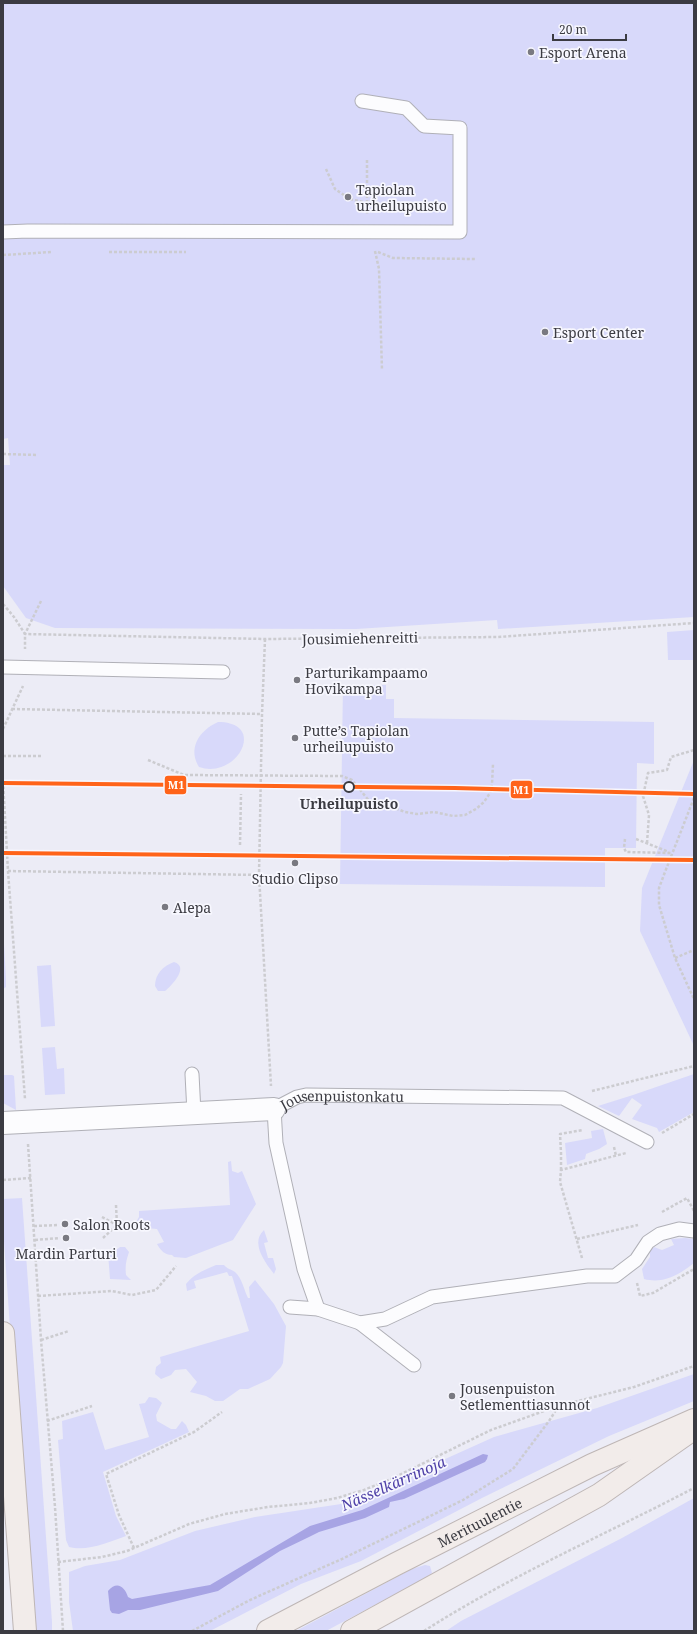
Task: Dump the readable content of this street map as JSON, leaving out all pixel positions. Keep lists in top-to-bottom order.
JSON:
{
  "streets": {
    "main road": ["Merituulentie"],
    "street": ["Jousenpuistonkatu"],
    "path": ["Jousimiehenreitti"]
  },
  "water": ["Nässelkärrinoja"],
  "places": [
    "Esport Arena",
    "Tapiolan urheilupuisto",
    "Esport Center",
    "Parturikampaamo Hovikampa",
    "Putte’s Tapiolan urheilupuisto",
    "Urheilupuisto",
    "Studio Clipso",
    "Alepa",
    "Salon Roots",
    "Mardin Parturi",
    "Jousenpuiston Setlementtiasunnot"
  ],
  "lines": ["transit line M1"],
  "scale_bar": "20 m"
}
